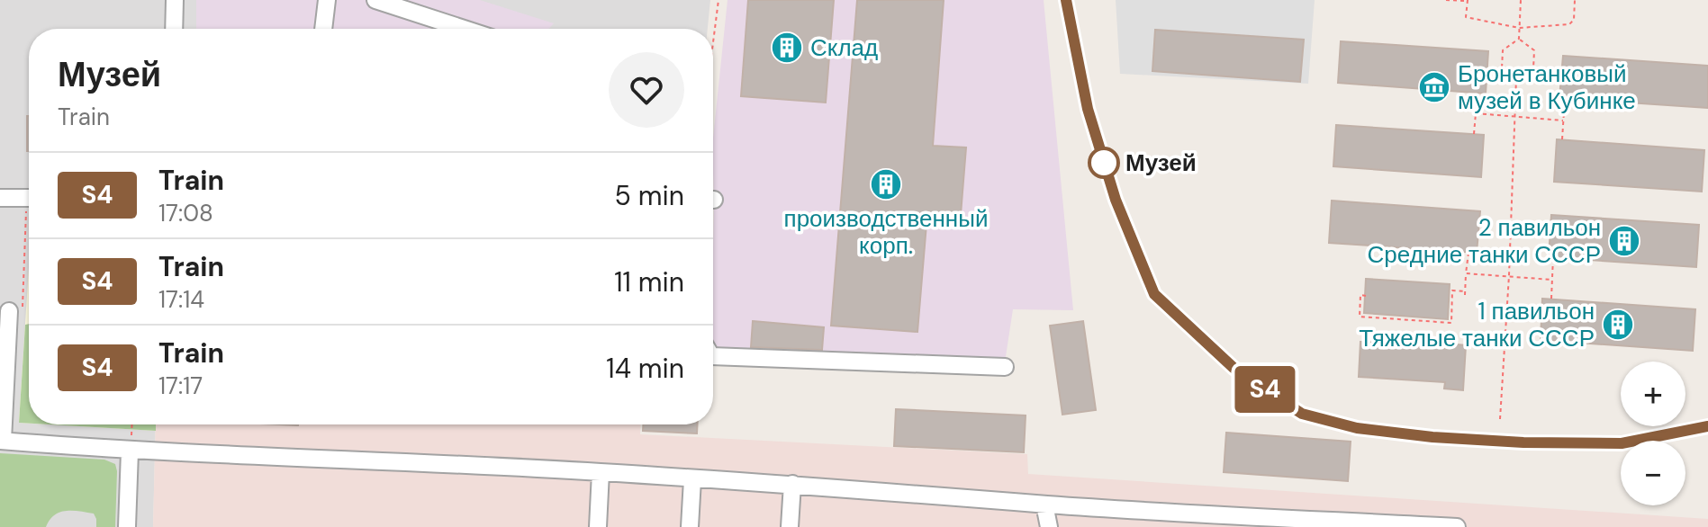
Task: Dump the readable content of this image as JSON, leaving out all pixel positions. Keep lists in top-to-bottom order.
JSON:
{
  "places": {
    "building": [
      "Склад",
      "производственный корп.",
      "2 павильон Средние танки СССР",
      "1 павильон Тяжелые танки СССР"
    ],
    "museum": ["Бронетанковый музей в Кубинке"],
    "other": ["Музей"]
  },
  "page": {
    "on_map": "S4",
    "heading": ["Музей", "Train"],
    "list": [
      {
        "mark": "S4",
        "name": "Train",
        "note": "17:08",
        "value": "5 min"
      },
      {
        "mark": "S4",
        "name": "Train",
        "note": "17:14",
        "value": "11 min"
      },
      {
        "mark": "S4",
        "name": "Train",
        "note": "17:17",
        "value": "14 min"
      }
    ],
    "map_buttons": ["+", "−"]
  }
}
